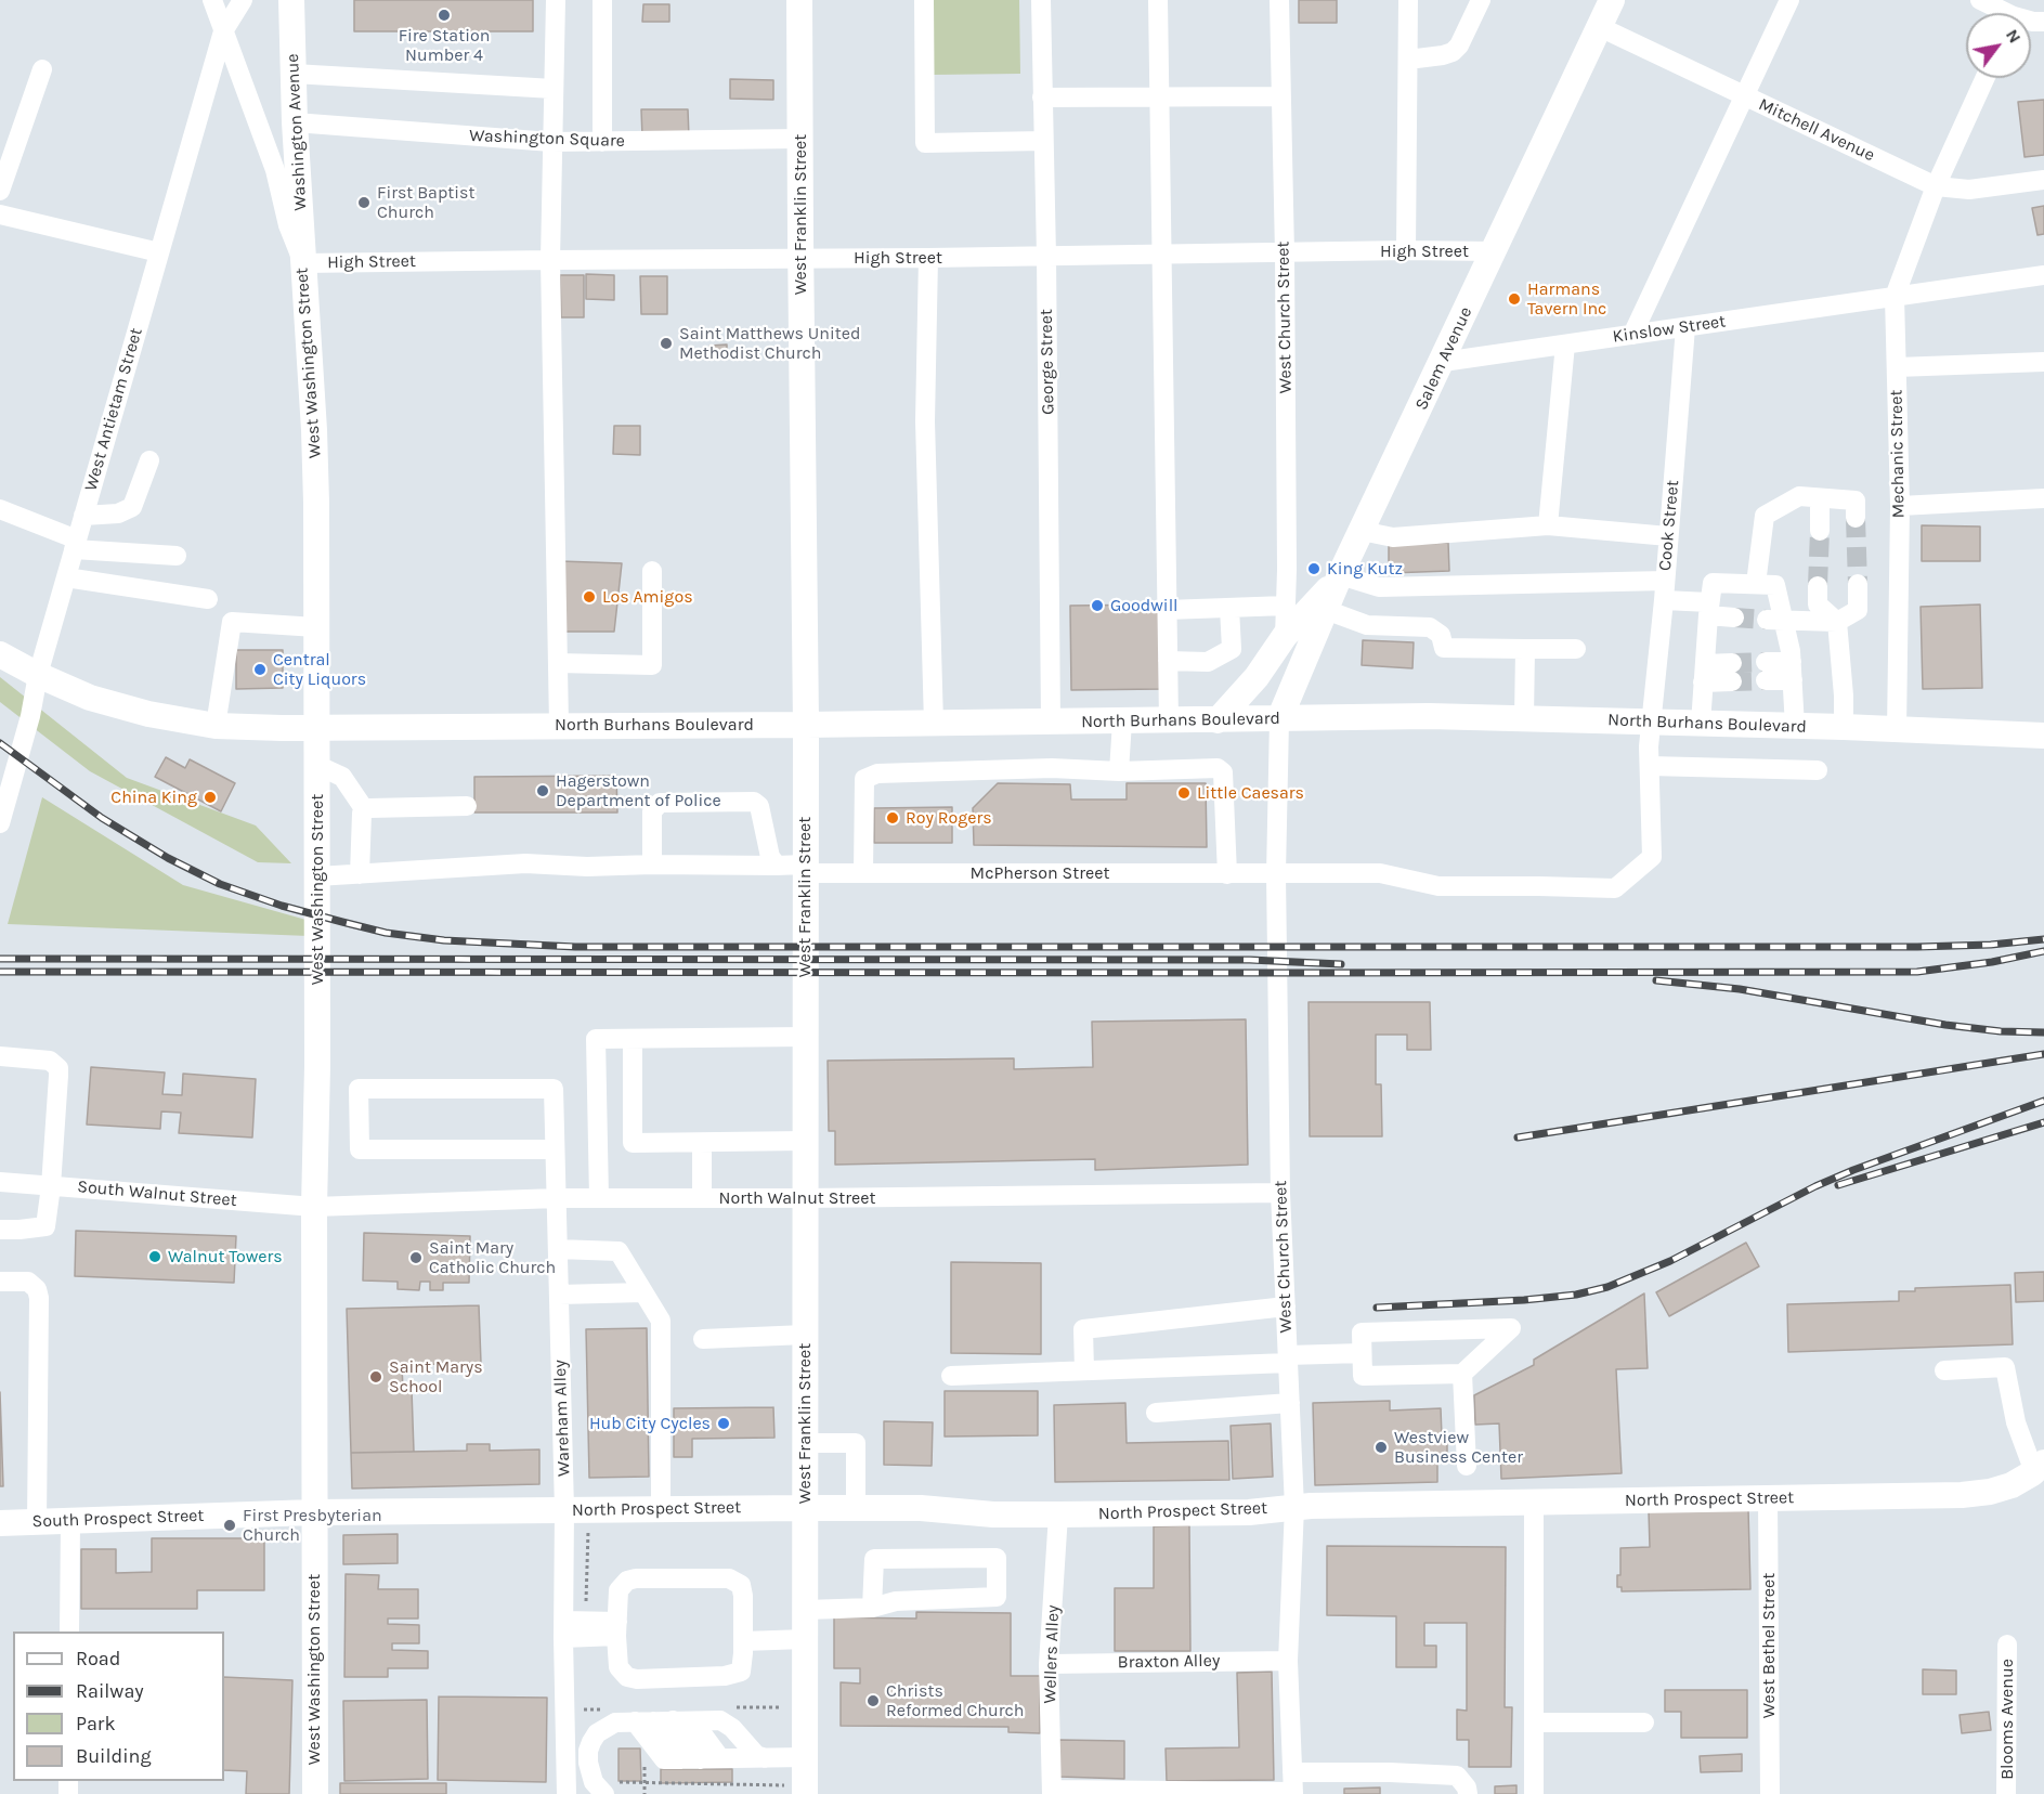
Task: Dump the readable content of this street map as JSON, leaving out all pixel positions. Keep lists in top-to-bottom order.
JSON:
{
  "streets": {
    "main road": [
      "Washington Avenue",
      "West Franklin Street",
      "Salem Avenue",
      "West Washington Street",
      "North Burhans Boulevard",
      "North Prospect Street",
      "South Prospect Street"
    ],
    "street": [
      "Mitchell Avenue",
      "Washington Square",
      "High Street",
      "West Church Street",
      "Kinslow Street",
      "George Street",
      "West Antietam Street",
      "Mechanic Street",
      "Cook Street",
      "McPherson Street",
      "South Walnut Street",
      "North Walnut Street",
      "Wareham Alley",
      "West Bethel Street",
      "Wellers Alley",
      "Braxton Alley",
      "Blooms Avenue"
    ]
  },
  "crossings": [
    ["Mitchell Avenue", "Salem Avenue"],
    ["Mitchell Avenue", "Mechanic Street"],
    ["Washington Avenue", "Washington Square"],
    ["Washington Avenue", "High Street"],
    ["Washington Avenue", "West Washington Street"],
    ["Washington Square", "West Franklin Street"],
    ["West Franklin Street", "High Street"],
    ["West Franklin Street", "North Burhans Boulevard"],
    ["West Franklin Street", "McPherson Street"],
    ["West Franklin Street", "North Walnut Street"],
    ["West Franklin Street", "North Prospect Street"],
    ["High Street", "West Church Street"],
    ["High Street", "Salem Avenue"],
    ["High Street", "George Street"],
    ["High Street", "West Washington Street"],
    ["West Church Street", "Salem Avenue"],
    ["West Church Street", "North Burhans Boulevard"],
    ["West Church Street", "McPherson Street"],
    ["West Church Street", "North Walnut Street"],
    ["West Church Street", "North Prospect Street"],
    ["West Church Street", "Braxton Alley"],
    ["Kinslow Street", "Salem Avenue"],
    ["Kinslow Street", "Mechanic Street"],
    ["Kinslow Street", "Cook Street"],
    ["Salem Avenue", "North Burhans Boulevard"],
    ["George Street", "North Burhans Boulevard"],
    ["West Washington Street", "West Antietam Street"],
    ["West Washington Street", "North Burhans Boulevard"],
    ["West Washington Street", "McPherson Street"],
    ["West Washington Street", "South Walnut Street"],
    ["West Washington Street", "North Walnut Street"],
    ["West Washington Street", "North Prospect Street"],
    ["West Washington Street", "South Prospect Street"],
    ["West Antietam Street", "North Burhans Boulevard"],
    ["Mechanic Street", "North Burhans Boulevard"],
    ["Cook Street", "North Burhans Boulevard"],
    ["Cook Street", "McPherson Street"],
    ["South Walnut Street", "North Walnut Street"],
    ["North Walnut Street", "Wareham Alley"],
    ["Wareham Alley", "North Prospect Street"],
    ["North Prospect Street", "South Prospect Street"],
    ["North Prospect Street", "West Bethel Street"],
    ["North Prospect Street", "Wellers Alley"],
    ["Wellers Alley", "Braxton Alley"]
  ],
  "places": [
    "Fire Station Number 4",
    "First Baptist Church",
    "Harmans Tavern Inc",
    "Saint Matthews United Methodist Church",
    "King Kutz",
    "Los Amigos",
    "Goodwill",
    "Central City Liquors",
    "Hagerstown Department of Police",
    "Little Caesars",
    "China King",
    "Roy Rogers",
    "Walnut Towers",
    "Saint Mary Catholic Church",
    "Saint Marys School",
    "Hub City Cycles",
    "Westview Business Center",
    "First Presbyterian Church",
    "Christs Reformed Church"
  ],
  "legend": [
    "Road",
    "Railway",
    "Park",
    "Building"
  ],
  "north": "top right"
}
